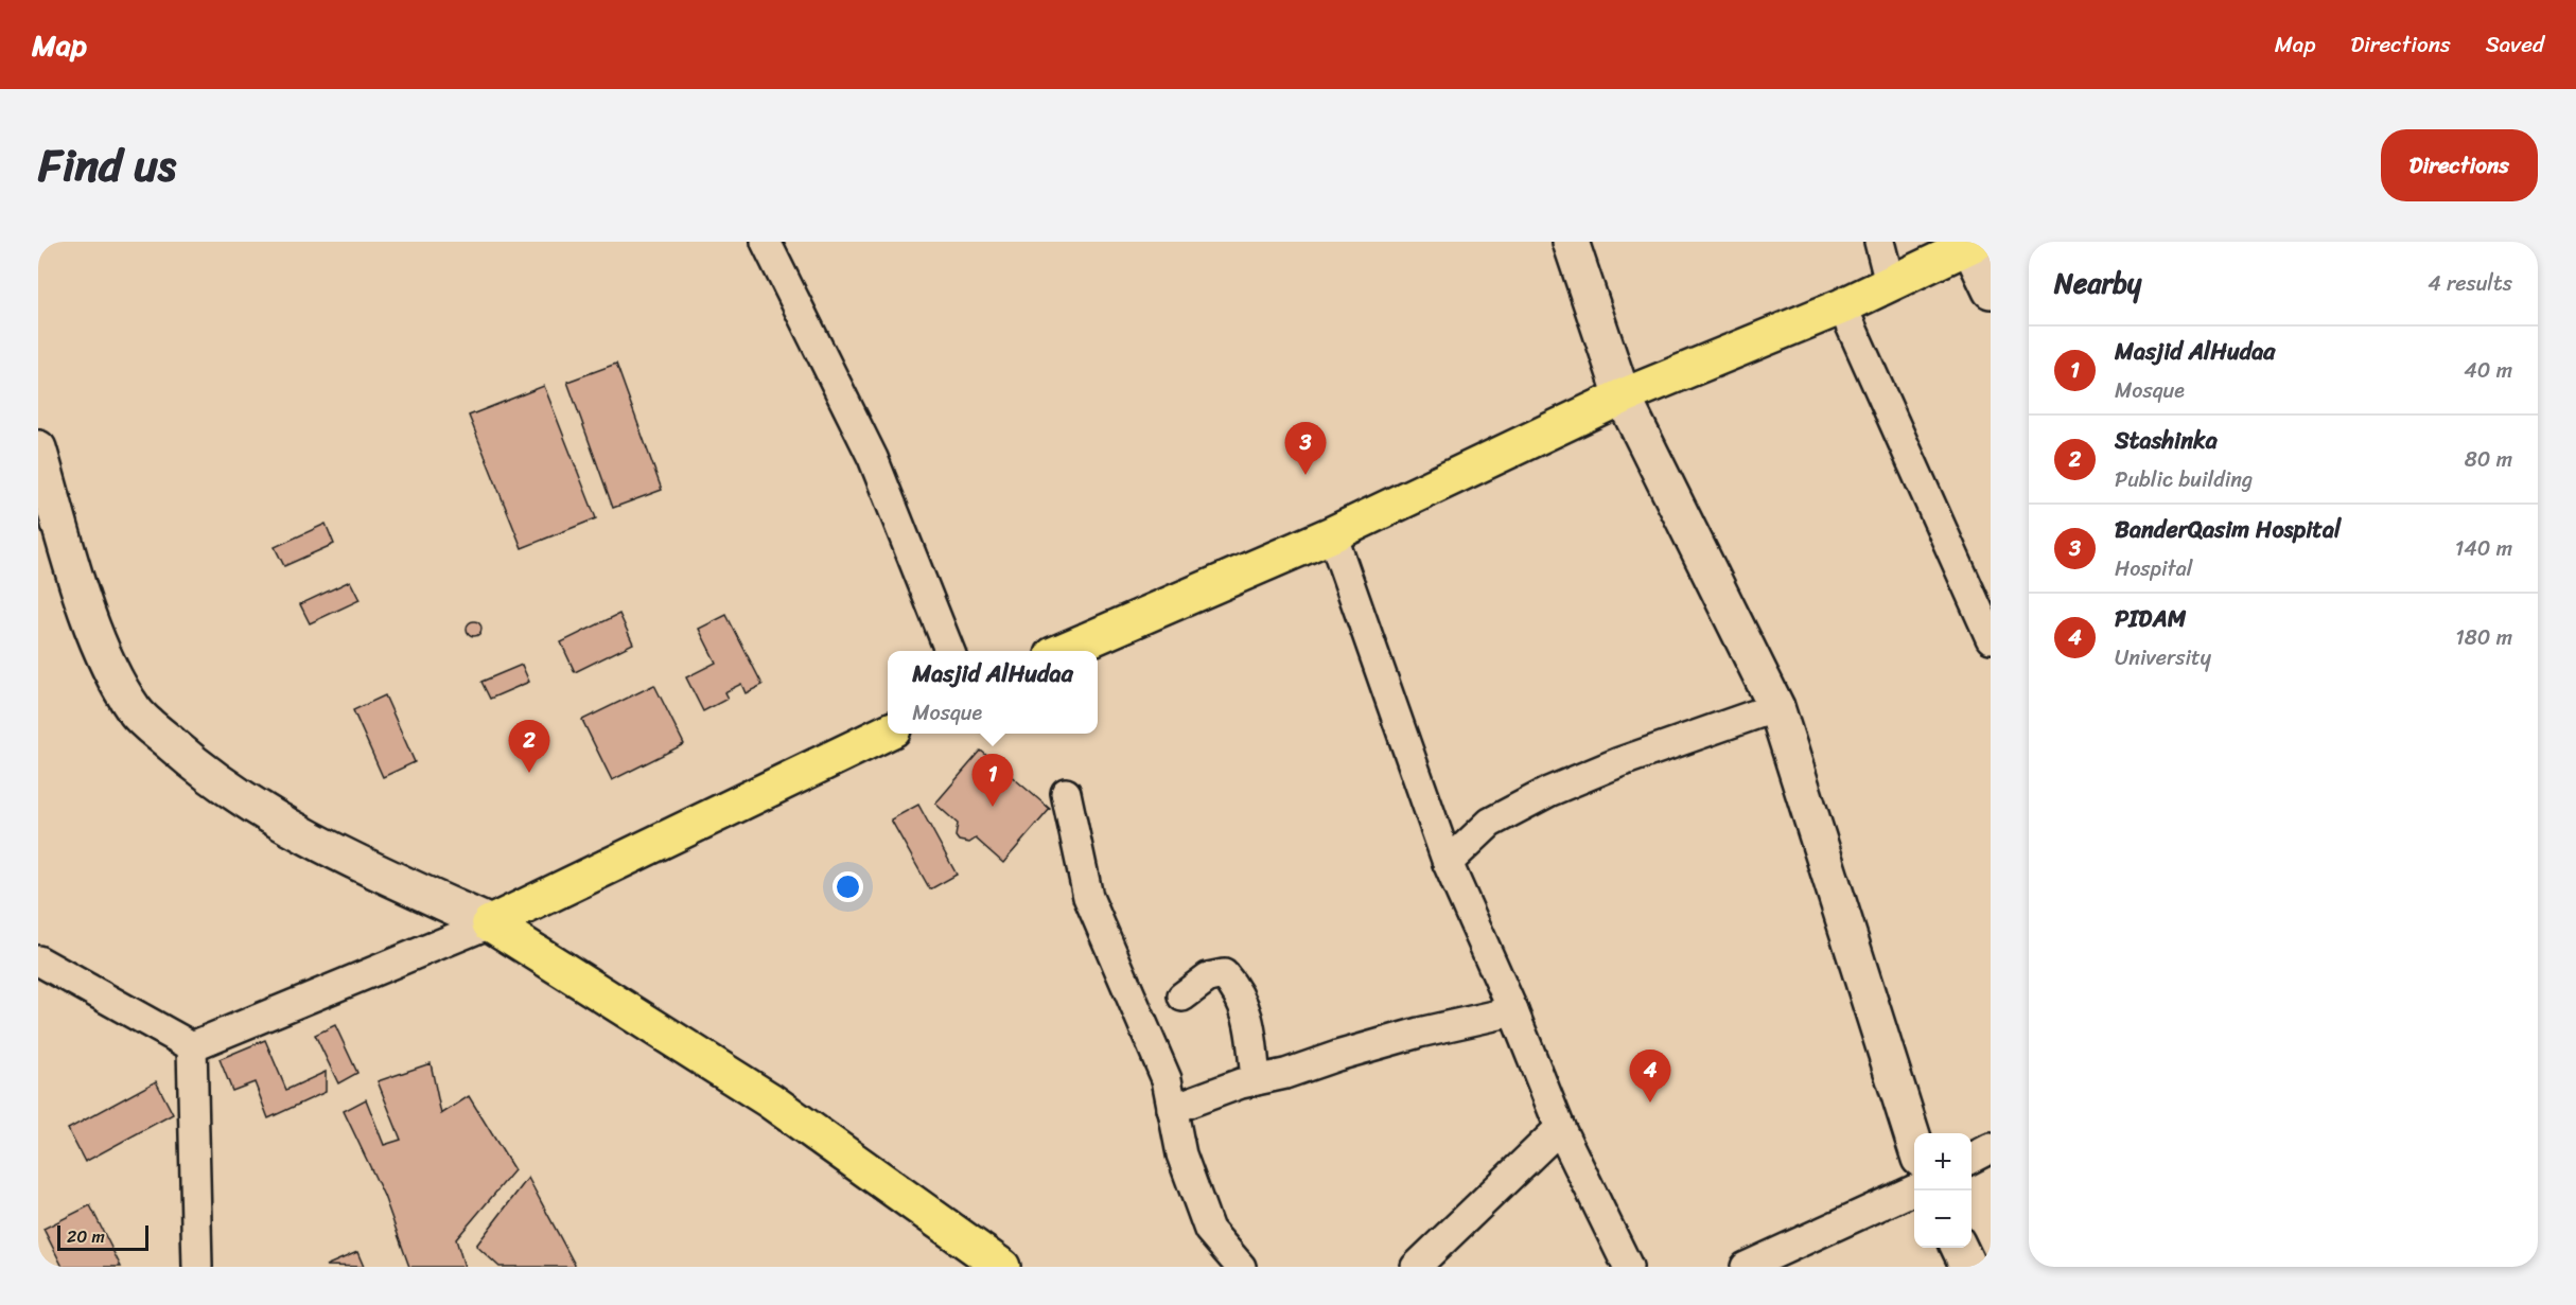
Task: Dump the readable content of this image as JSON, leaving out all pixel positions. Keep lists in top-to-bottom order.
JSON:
{
  "scale_bar": "20 m",
  "page": {
    "header": "Map",
    "nav": ["Map", "Directions", "Saved"],
    "title": "Find us",
    "buttons": "Directions",
    "heading": ["Nearby", "4 results"],
    "list": [
      {
        "mark": "1",
        "name": "Masjid AlHudaa",
        "note": "Mosque",
        "value": "40 m"
      },
      {
        "mark": "2",
        "name": "Stashinka",
        "note": "Public building",
        "value": "80 m"
      },
      {
        "mark": "3",
        "name": "BanderQasim Hospital",
        "note": "Hospital",
        "value": "140 m"
      },
      {
        "mark": "4",
        "name": "PIDAM",
        "note": "University",
        "value": "180 m"
      }
    ],
    "pins": [
      "3",
      "2",
      "1",
      "4"
    ],
    "popup": ["Masjid AlHudaa", "Mosque"],
    "map_buttons": ["+", "−"],
    "scale": "20 m"
  }
}
